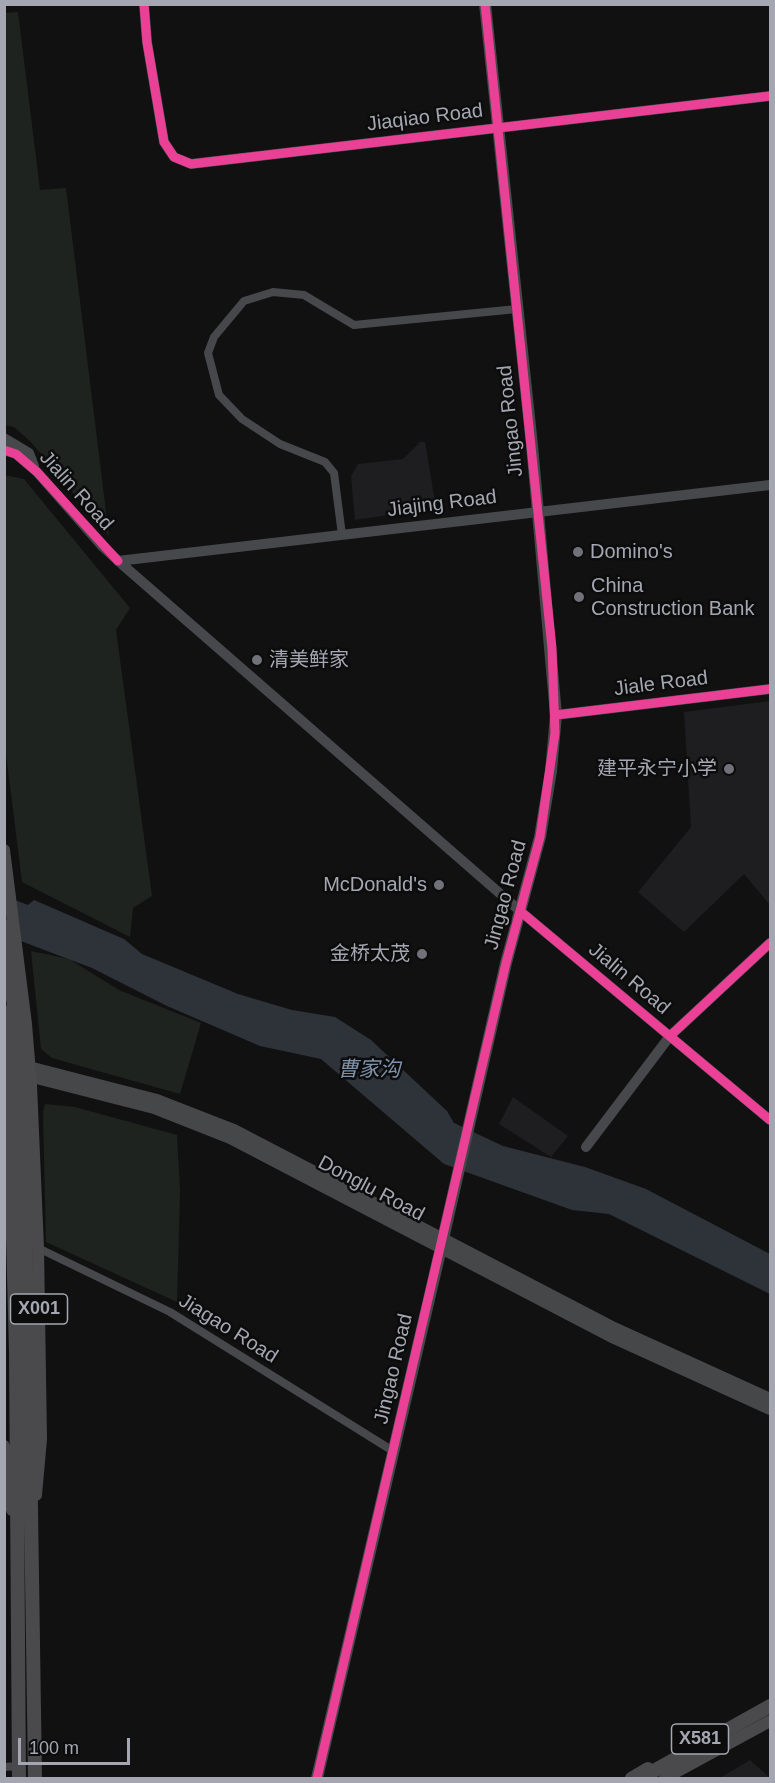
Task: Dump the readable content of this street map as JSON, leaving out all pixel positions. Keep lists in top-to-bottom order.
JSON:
{
  "streets": {
    "highway": ["X001"],
    "main road": ["Jingao Road", "Donglu Road", "X581"],
    "street": [
      "Jiaqiao Road",
      "Jialin Road",
      "Jiajing Road",
      "Jiale Road",
      "Jiagao Road"
    ]
  },
  "crossings": [
    ["Jiaqiao Road", "Jingao Road"],
    ["Jingao Road", "Jialin Road"],
    ["Jingao Road", "Jiajing Road"],
    ["Jingao Road", "Jiale Road"],
    ["Jingao Road", "Donglu Road"],
    ["Jingao Road", "Jiagao Road"],
    ["Jialin Road", "Jiajing Road"],
    ["Donglu Road", "X001"],
    ["X001", "Jiagao Road"]
  ],
  "water": ["曹家沟"],
  "places": [
    "Domino's",
    "China Construction Bank",
    "清美鲜家",
    "建平永宁小学",
    "McDonald's",
    "金桥太茂"
  ],
  "scale_bar": "100 m"
}
